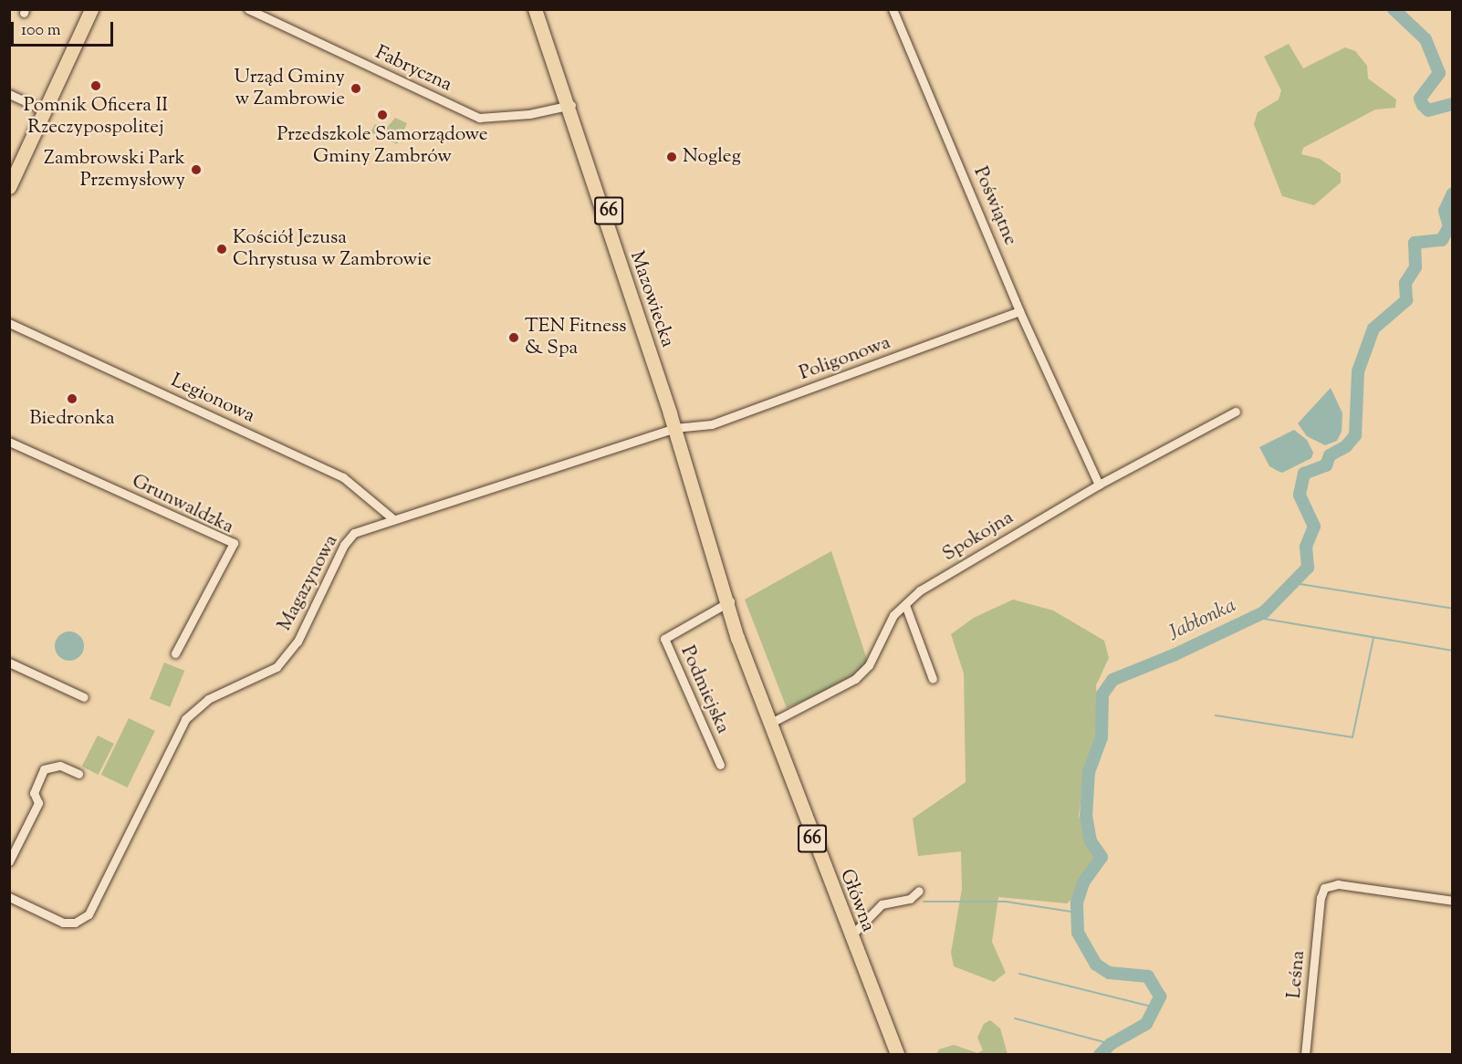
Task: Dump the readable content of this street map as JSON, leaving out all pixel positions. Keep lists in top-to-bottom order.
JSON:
{
  "streets": {
    "main road": ["66", "Mazowiecka", "Główna"],
    "street": [
      "Fabryczna",
      "Poświątne",
      "Poligonowa",
      "Legionowa",
      "Grunwaldzka",
      "Spokojna",
      "Magazynowa",
      "Podmiejska",
      "Leśna"
    ]
  },
  "crossings": [
    ["Fabryczna", "Mazowiecka"],
    ["Poświątne", "Poligonowa"],
    ["Poświątne", "Spokojna"],
    ["Mazowiecka", "Poligonowa"],
    ["Mazowiecka", "Magazynowa"],
    ["Mazowiecka", "Podmiejska"],
    ["Mazowiecka", "Główna"],
    ["Poligonowa", "Magazynowa"],
    ["Legionowa", "Magazynowa"],
    ["Spokojna", "Główna"],
    ["Podmiejska", "Główna"]
  ],
  "water": ["Jabłonka"],
  "places": [
    "Pomnik Oficera II Rzeczypospolitej",
    "Urząd Gminy w Zambrowie",
    "Przedszkole Samorządowe Gminy Zambrów",
    "Nogleg",
    "Zambrowski Park Przemysłowy",
    "Kościół Jezusa Chrystusa w Zambrowie",
    "TEN Fitness & Spa",
    "Biedronka"
  ],
  "scale_bar": "100 m"
}
